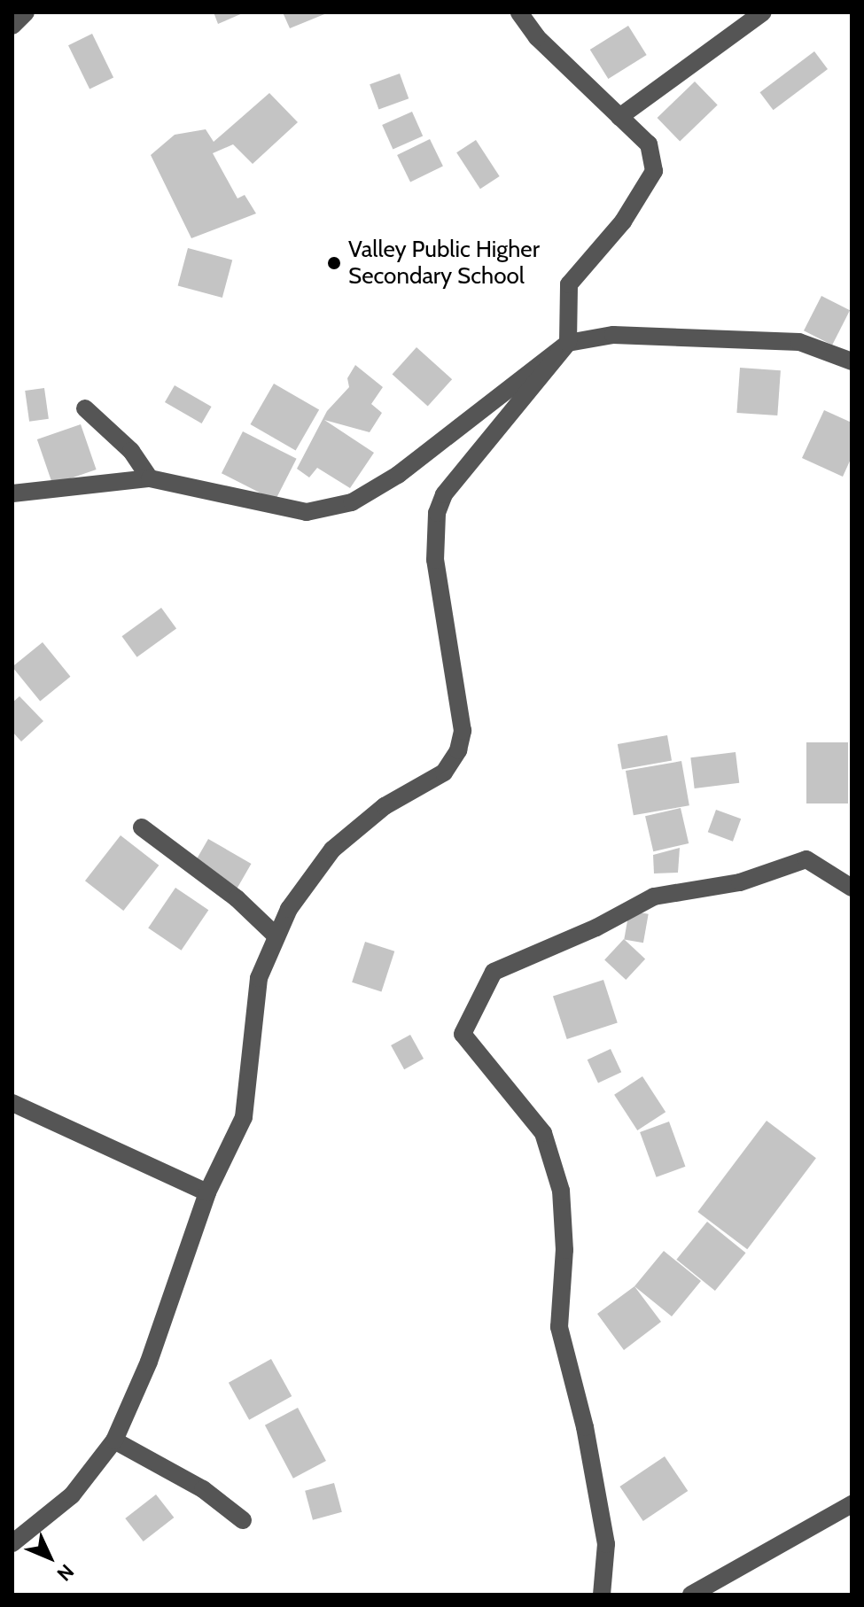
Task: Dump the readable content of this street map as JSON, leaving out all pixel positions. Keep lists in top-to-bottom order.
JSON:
{
  "places": ["Valley Public Higher Secondary School"],
  "north": "bottom right"
}
